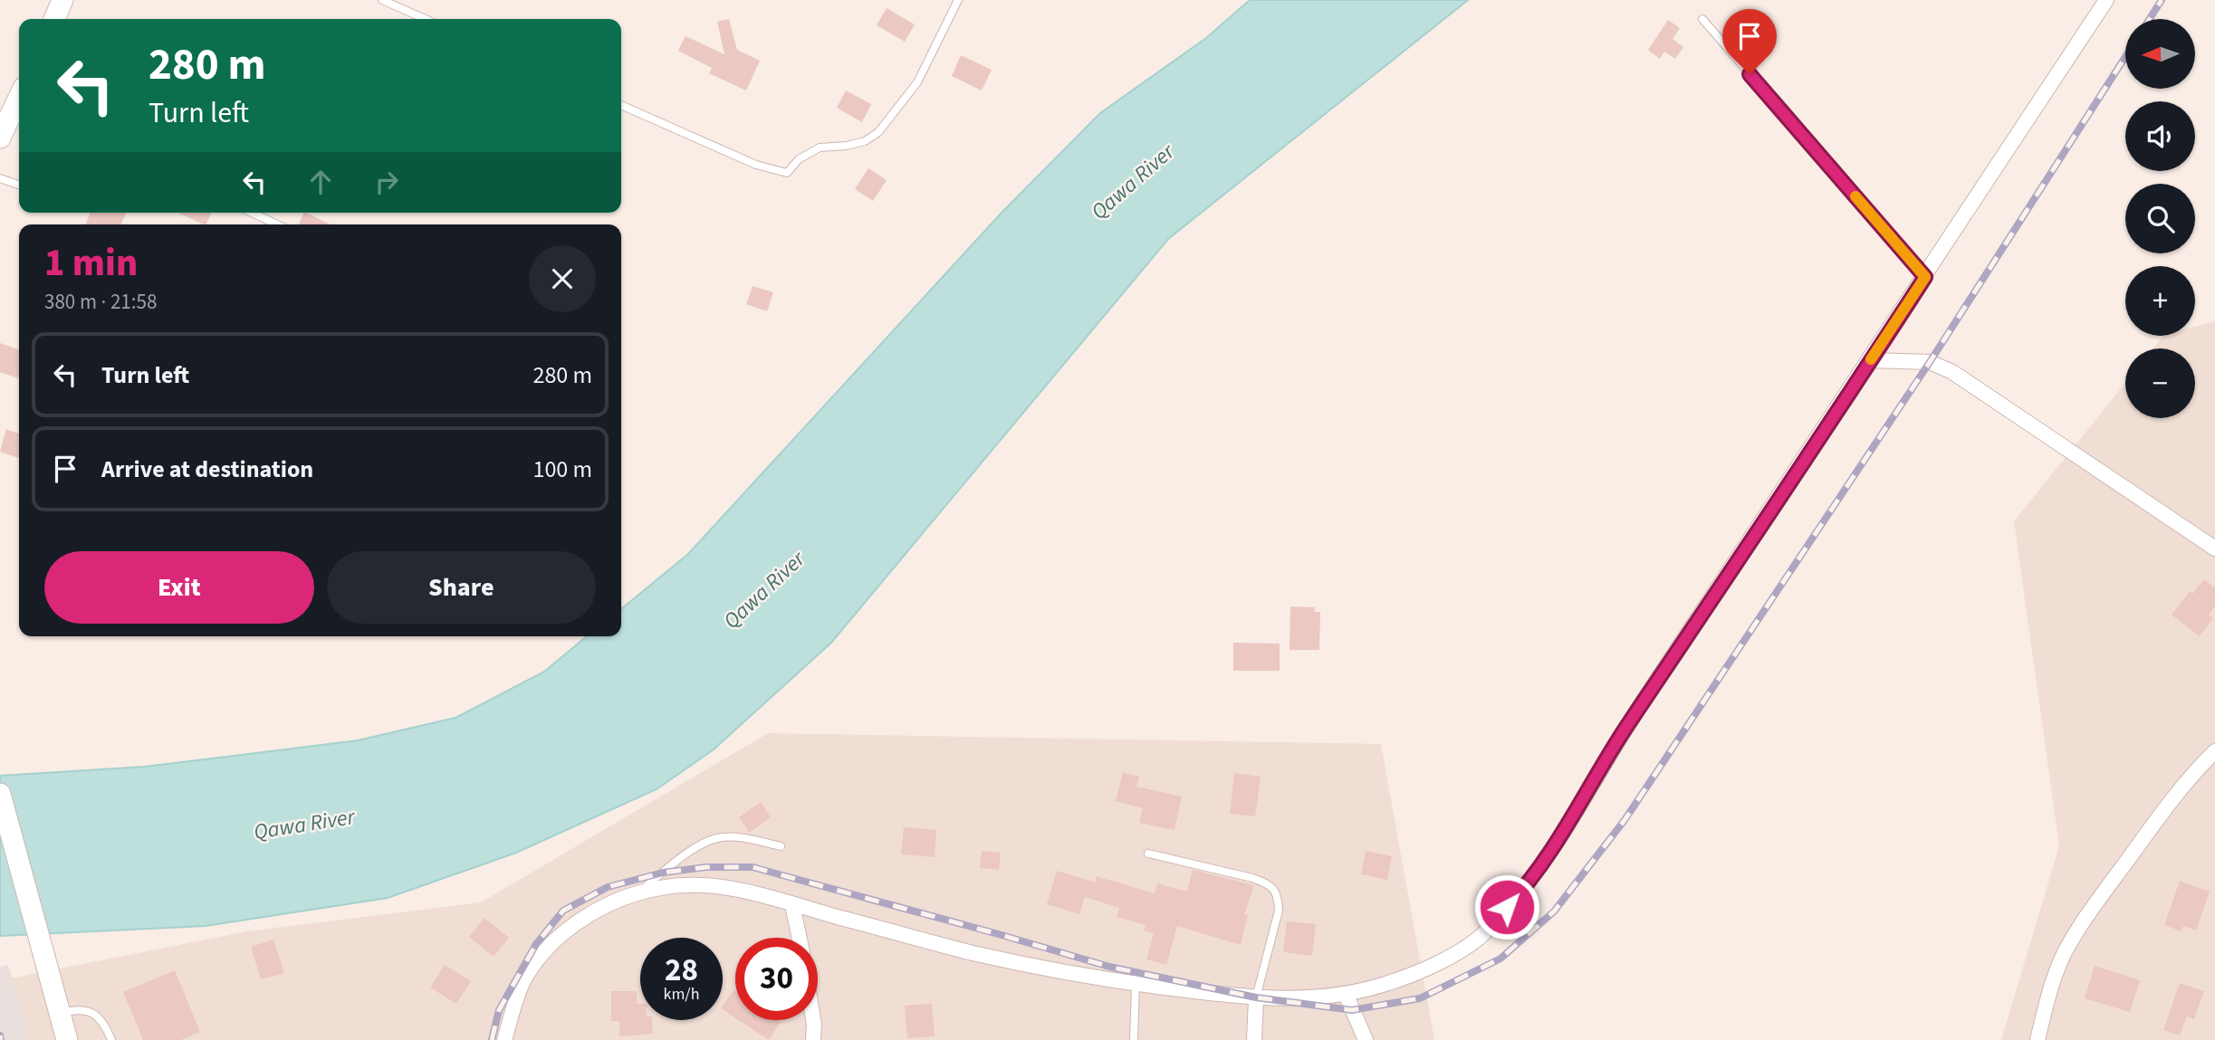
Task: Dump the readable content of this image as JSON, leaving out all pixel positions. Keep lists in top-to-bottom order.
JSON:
{
  "water": ["Qawa River"],
  "north": "left",
  "page": {
    "map_buttons": ["+", "−"],
    "turn": ["280 m", "Turn left"],
    "heading": ["1 min", "380 m · 21:58"],
    "list": [
      {
        "name": "Turn left",
        "value": "280 m"
      },
      {
        "name": "Arrive at destination",
        "value": "100 m"
      }
    ],
    "buttons": ["Exit", "Share"],
    "speed": "28 km/h",
    "limit": "30"
  }
}
